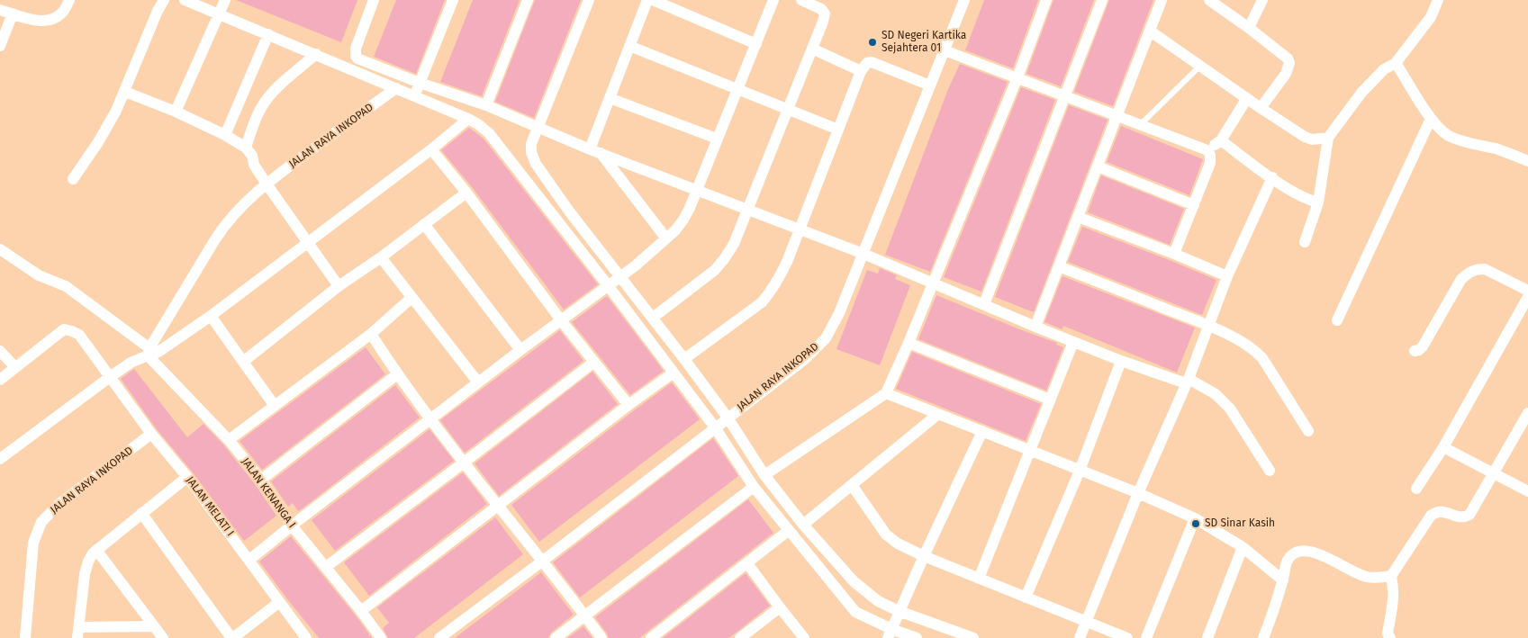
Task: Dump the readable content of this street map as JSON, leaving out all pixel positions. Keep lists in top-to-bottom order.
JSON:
{
  "streets": {
    "street": ["JALAN RAYA INKOPAD", "JALAN KENANGA I", "JALAN MELATI I"]
  },
  "crossings": [
    ["JALAN RAYA INKOPAD", "JALAN KENANGA I"],
    ["JALAN RAYA INKOPAD", "JALAN MELATI I"]
  ],
  "places": ["SD Negeri Kartika Sejahtera 01", "SD Sinar Kasih"]
}
